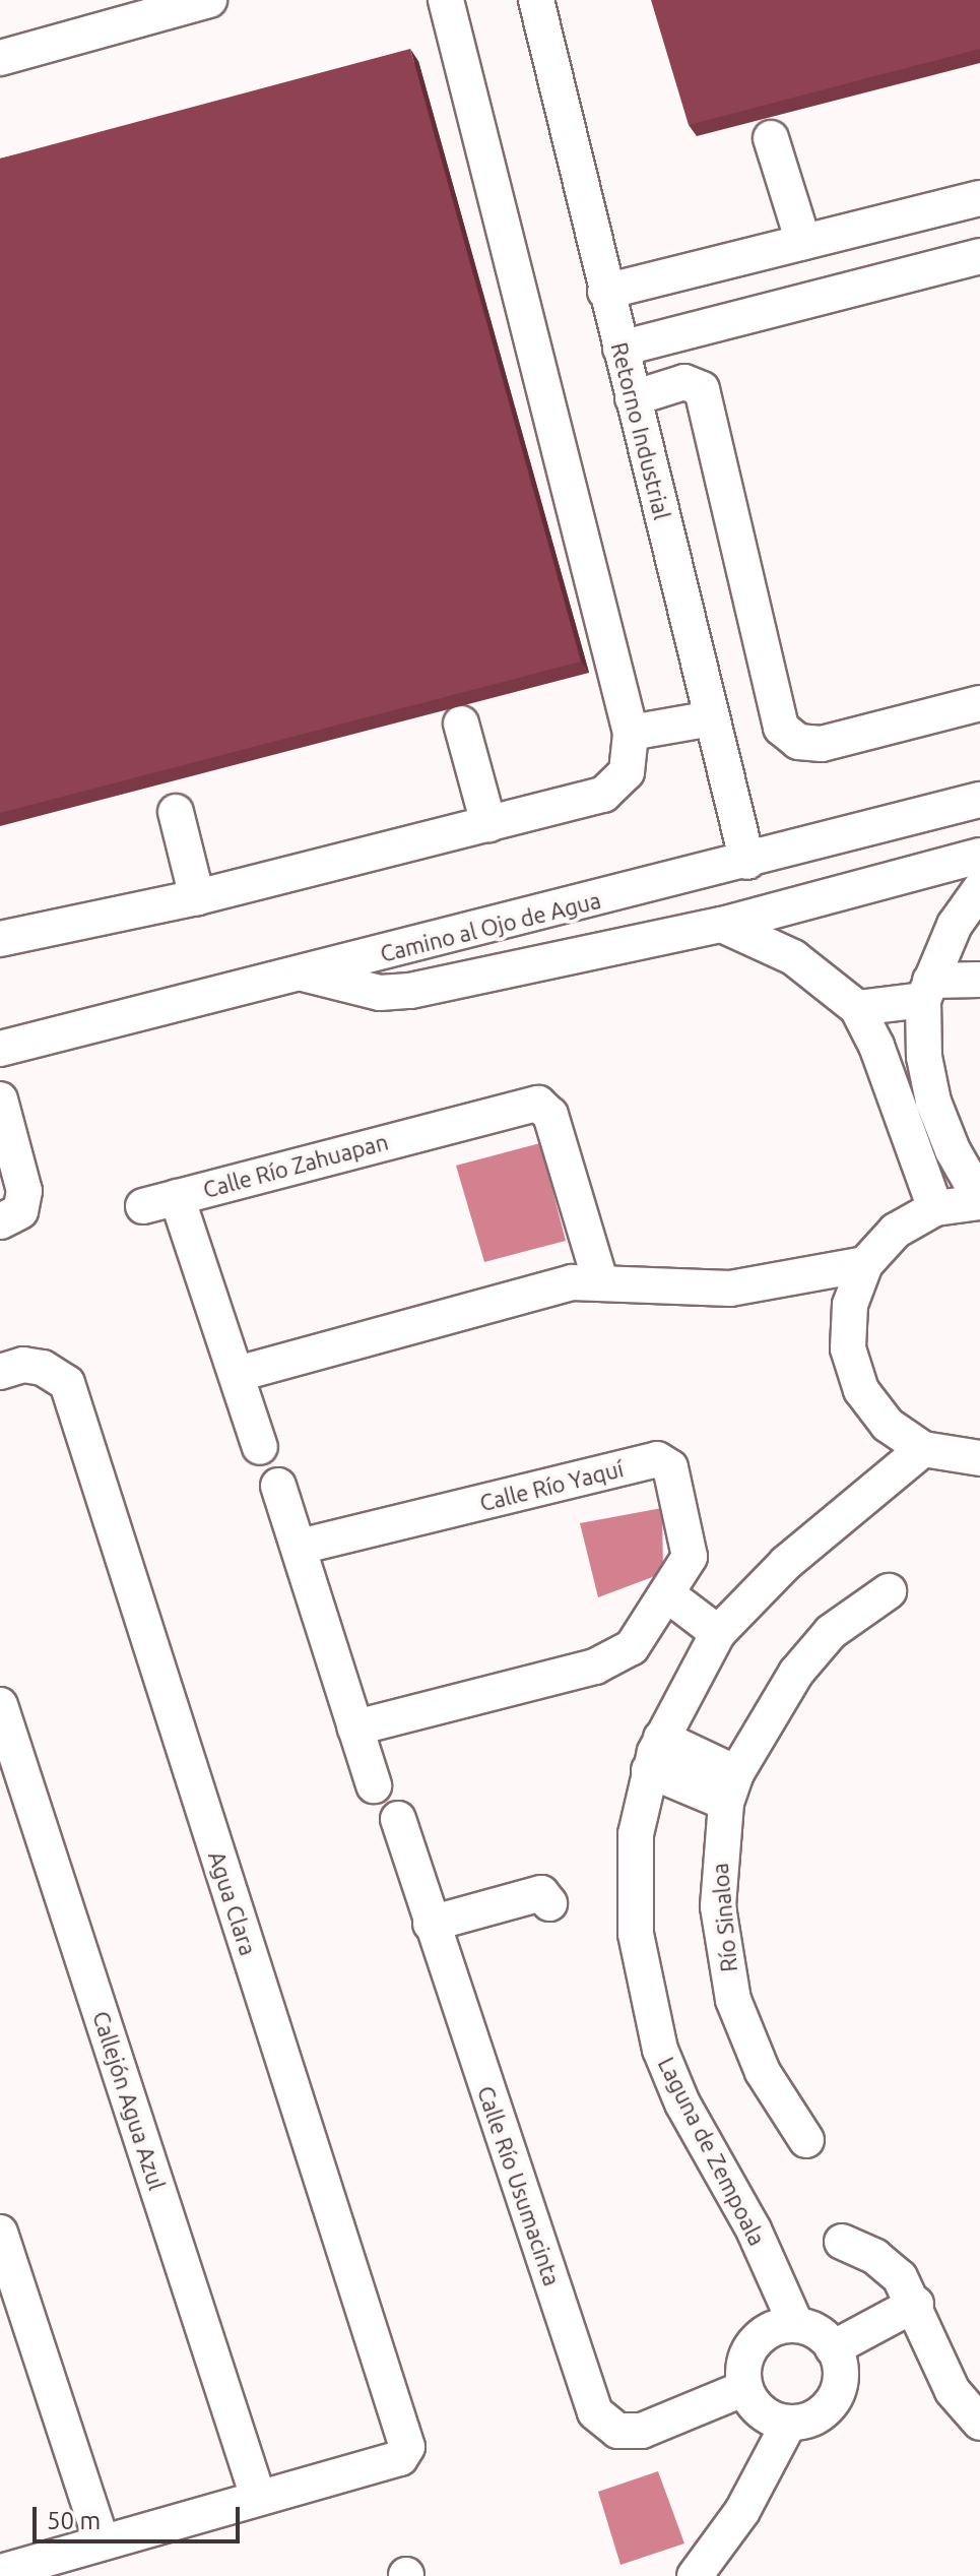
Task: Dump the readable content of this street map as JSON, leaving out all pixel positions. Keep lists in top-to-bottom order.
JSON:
{
  "streets": {
    "street": [
      "Retorno Industrial",
      "Camino al Ojo de Agua",
      "Calle Río Zahuapan",
      "Calle Río Yaquí",
      "Agua Clara",
      "Río Sinaloa",
      "Callejón Agua Azul",
      "Laguna de Zempoala",
      "Calle Río Usumacinta"
    ]
  },
  "crossings": [
    ["Retorno Industrial", "Camino al Ojo de Agua"],
    ["Agua Clara", "Callejón Agua Azul"],
    ["Laguna de Zempoala", "Calle Río Usumacinta"]
  ],
  "scale_bar": "50 m"
}
